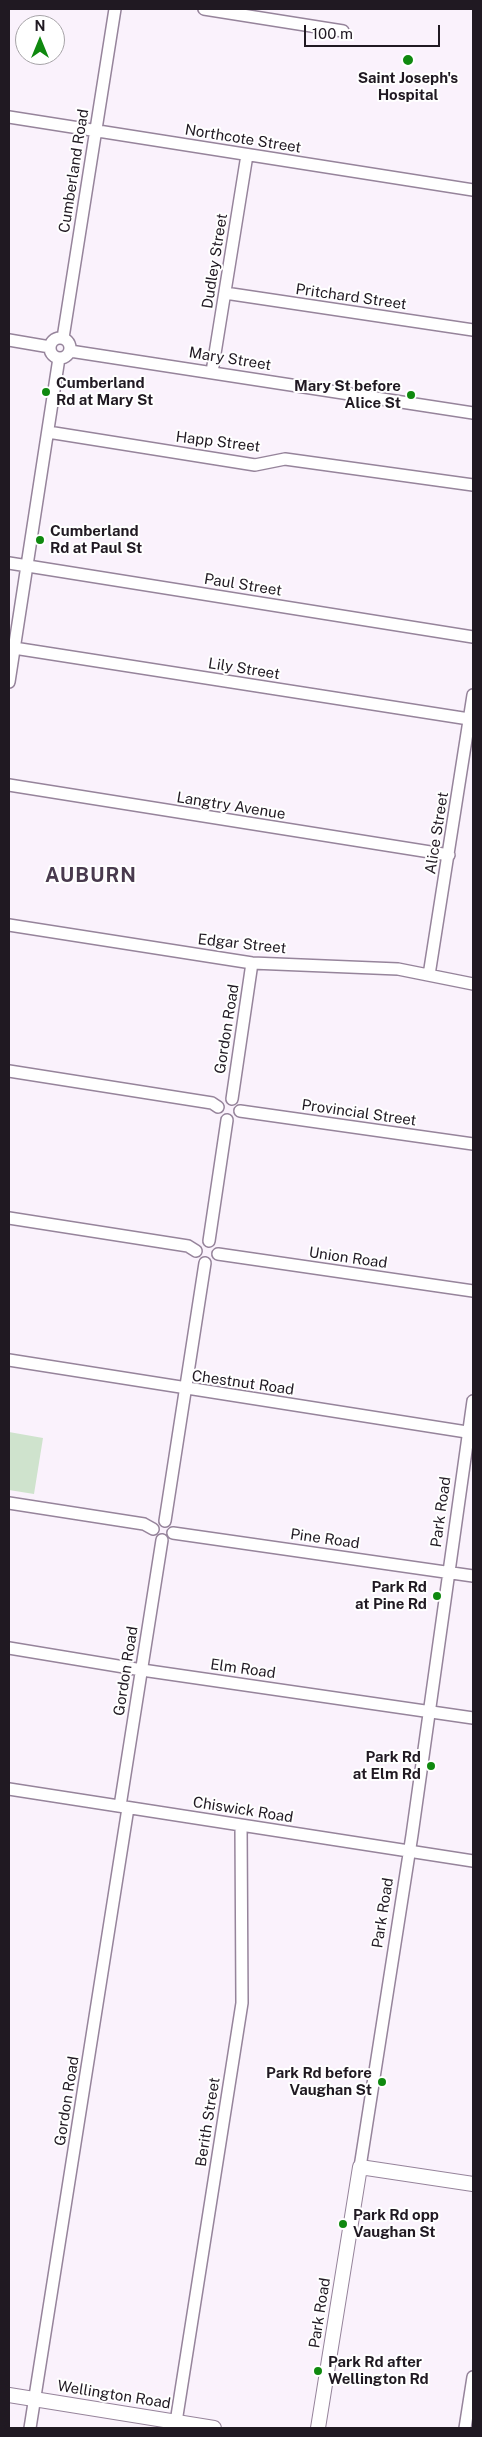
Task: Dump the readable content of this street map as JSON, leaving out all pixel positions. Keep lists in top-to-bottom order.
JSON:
{
  "streets": {
    "main road": ["Park Road", "Wellington Road"],
    "street": [
      "Northcote Street",
      "Cumberland Road",
      "Dudley Street",
      "Pritchard Street",
      "Mary Street",
      "Happ Street",
      "Paul Street",
      "Lily Street",
      "Langtry Avenue",
      "Alice Street",
      "Edgar Street",
      "Gordon Road",
      "Provincial Street",
      "Union Road",
      "Chestnut Road",
      "Pine Road",
      "Elm Road",
      "Chiswick Road",
      "Berith Street"
    ]
  },
  "crossings": [
    ["Northcote Street", "Cumberland Road"],
    ["Northcote Street", "Dudley Street"],
    ["Cumberland Road", "Mary Street"],
    ["Dudley Street", "Pritchard Street"],
    ["Dudley Street", "Mary Street"],
    ["Lily Street", "Alice Street"],
    ["Langtry Avenue", "Alice Street"],
    ["Alice Street", "Edgar Street"],
    ["Edgar Street", "Gordon Road"],
    ["Gordon Road", "Provincial Street"],
    ["Gordon Road", "Pine Road"],
    ["Gordon Road", "Elm Road"],
    ["Gordon Road", "Chiswick Road"],
    ["Gordon Road", "Wellington Road"],
    ["Chestnut Road", "Park Road"],
    ["Park Road", "Pine Road"],
    ["Park Road", "Elm Road"],
    ["Park Road", "Chiswick Road"],
    ["Chiswick Road", "Berith Street"],
    ["Berith Street", "Wellington Road"]
  ],
  "districts": ["AUBURN"],
  "places": [
    "Saint Joseph's Hospital",
    "Cumberland Rd at Mary St",
    "Mary St before Alice St",
    "Cumberland Rd at Paul St",
    "Park Rd at Pine Rd",
    "Park Rd at Elm Rd",
    "Park Rd before Vaughan St",
    "Park Rd opp Vaughan St",
    "Park Rd after Wellington Rd"
  ],
  "scale_bar": "100 m",
  "north": "top"
}
